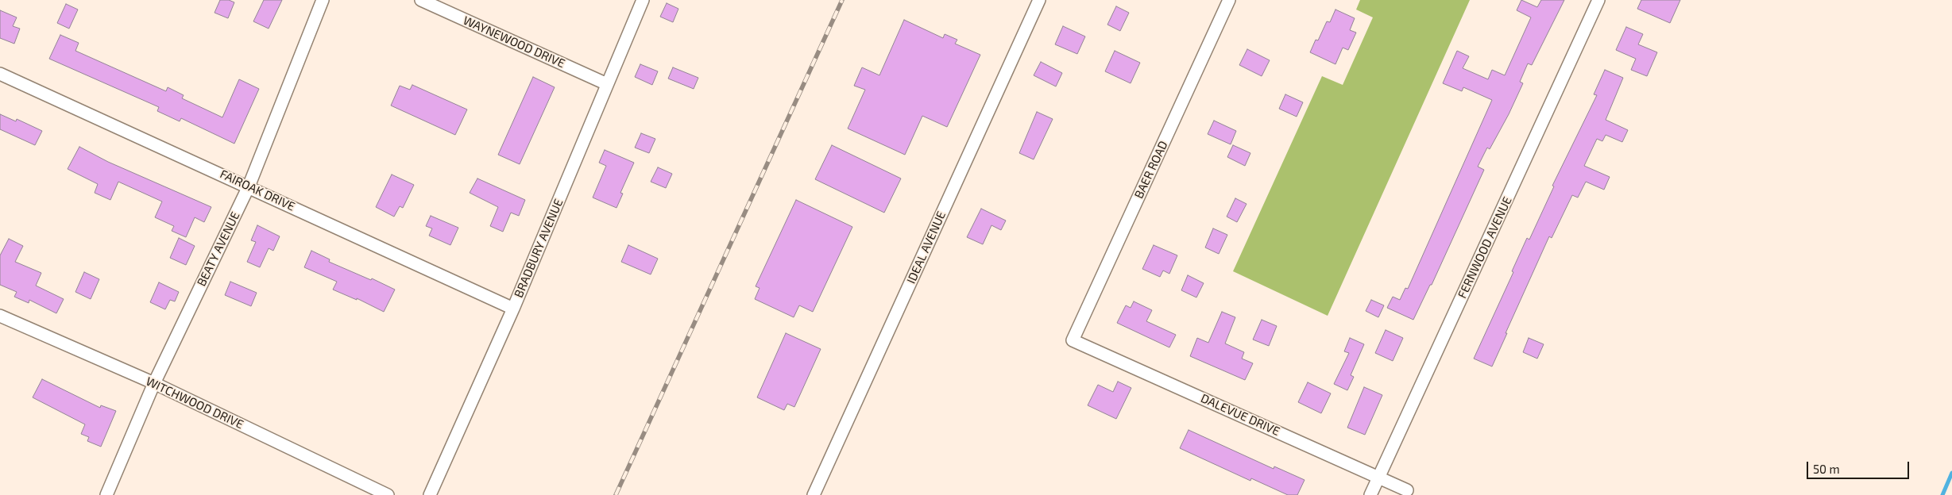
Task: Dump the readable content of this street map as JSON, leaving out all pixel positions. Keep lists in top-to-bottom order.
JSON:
{
  "streets": {
    "street": [
      "WAYNEWOOD DRIVE",
      "BAER ROAD",
      "FAIROAK DRIVE",
      "IDEAL AVENUE",
      "FERNWOOD AVENUE",
      "BRADBURY AVENUE",
      "BEATY AVENUE",
      "WITCHWOOD DRIVE",
      "DALEVUE DRIVE"
    ]
  },
  "crossings": [
    ["WAYNEWOOD DRIVE", "BRADBURY AVENUE"],
    ["BAER ROAD", "DALEVUE DRIVE"],
    ["FAIROAK DRIVE", "BRADBURY AVENUE"],
    ["FAIROAK DRIVE", "BEATY AVENUE"],
    ["FERNWOOD AVENUE", "DALEVUE DRIVE"],
    ["BEATY AVENUE", "WITCHWOOD DRIVE"]
  ],
  "scale_bar": "50 m"
}
